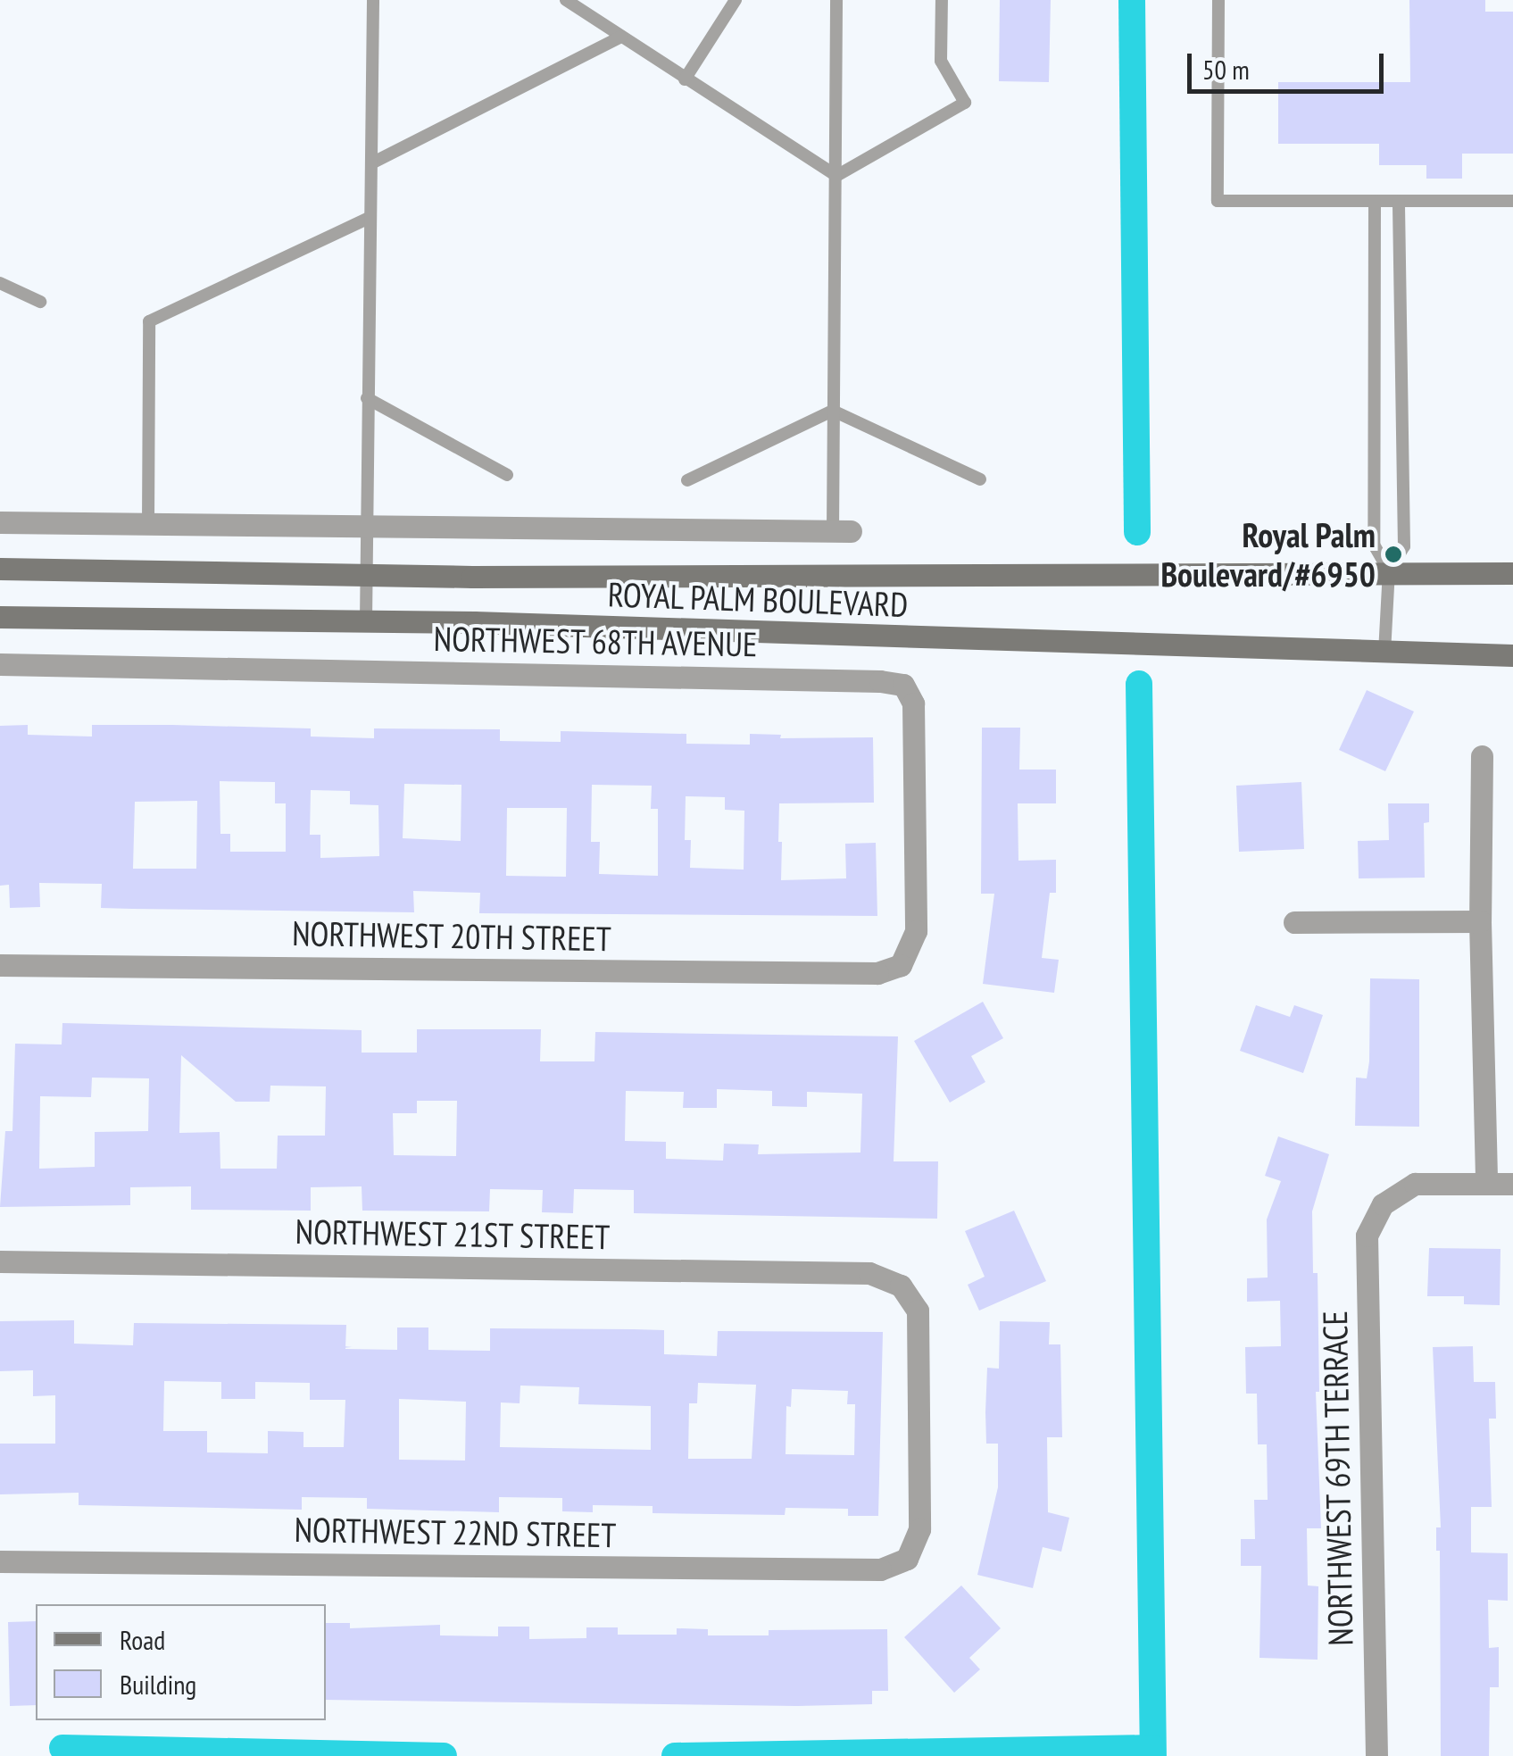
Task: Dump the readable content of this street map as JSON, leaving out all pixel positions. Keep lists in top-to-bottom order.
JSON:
{
  "streets": {
    "main road": ["ROYAL PALM BOULEVARD"],
    "street": [
      "NORTHWEST 68TH AVENUE",
      "NORTHWEST 20TH STREET",
      "NORTHWEST 21ST STREET",
      "NORTHWEST 69TH TERRACE",
      "NORTHWEST 22ND STREET"
    ]
  },
  "crossings": [
    ["NORTHWEST 68TH AVENUE", "NORTHWEST 20TH STREET"],
    ["NORTHWEST 21ST STREET", "NORTHWEST 22ND STREET"]
  ],
  "places": ["Royal Palm Boulevard/#6950"],
  "legend": ["Road", "Building"],
  "scale_bar": "50 m"
}
